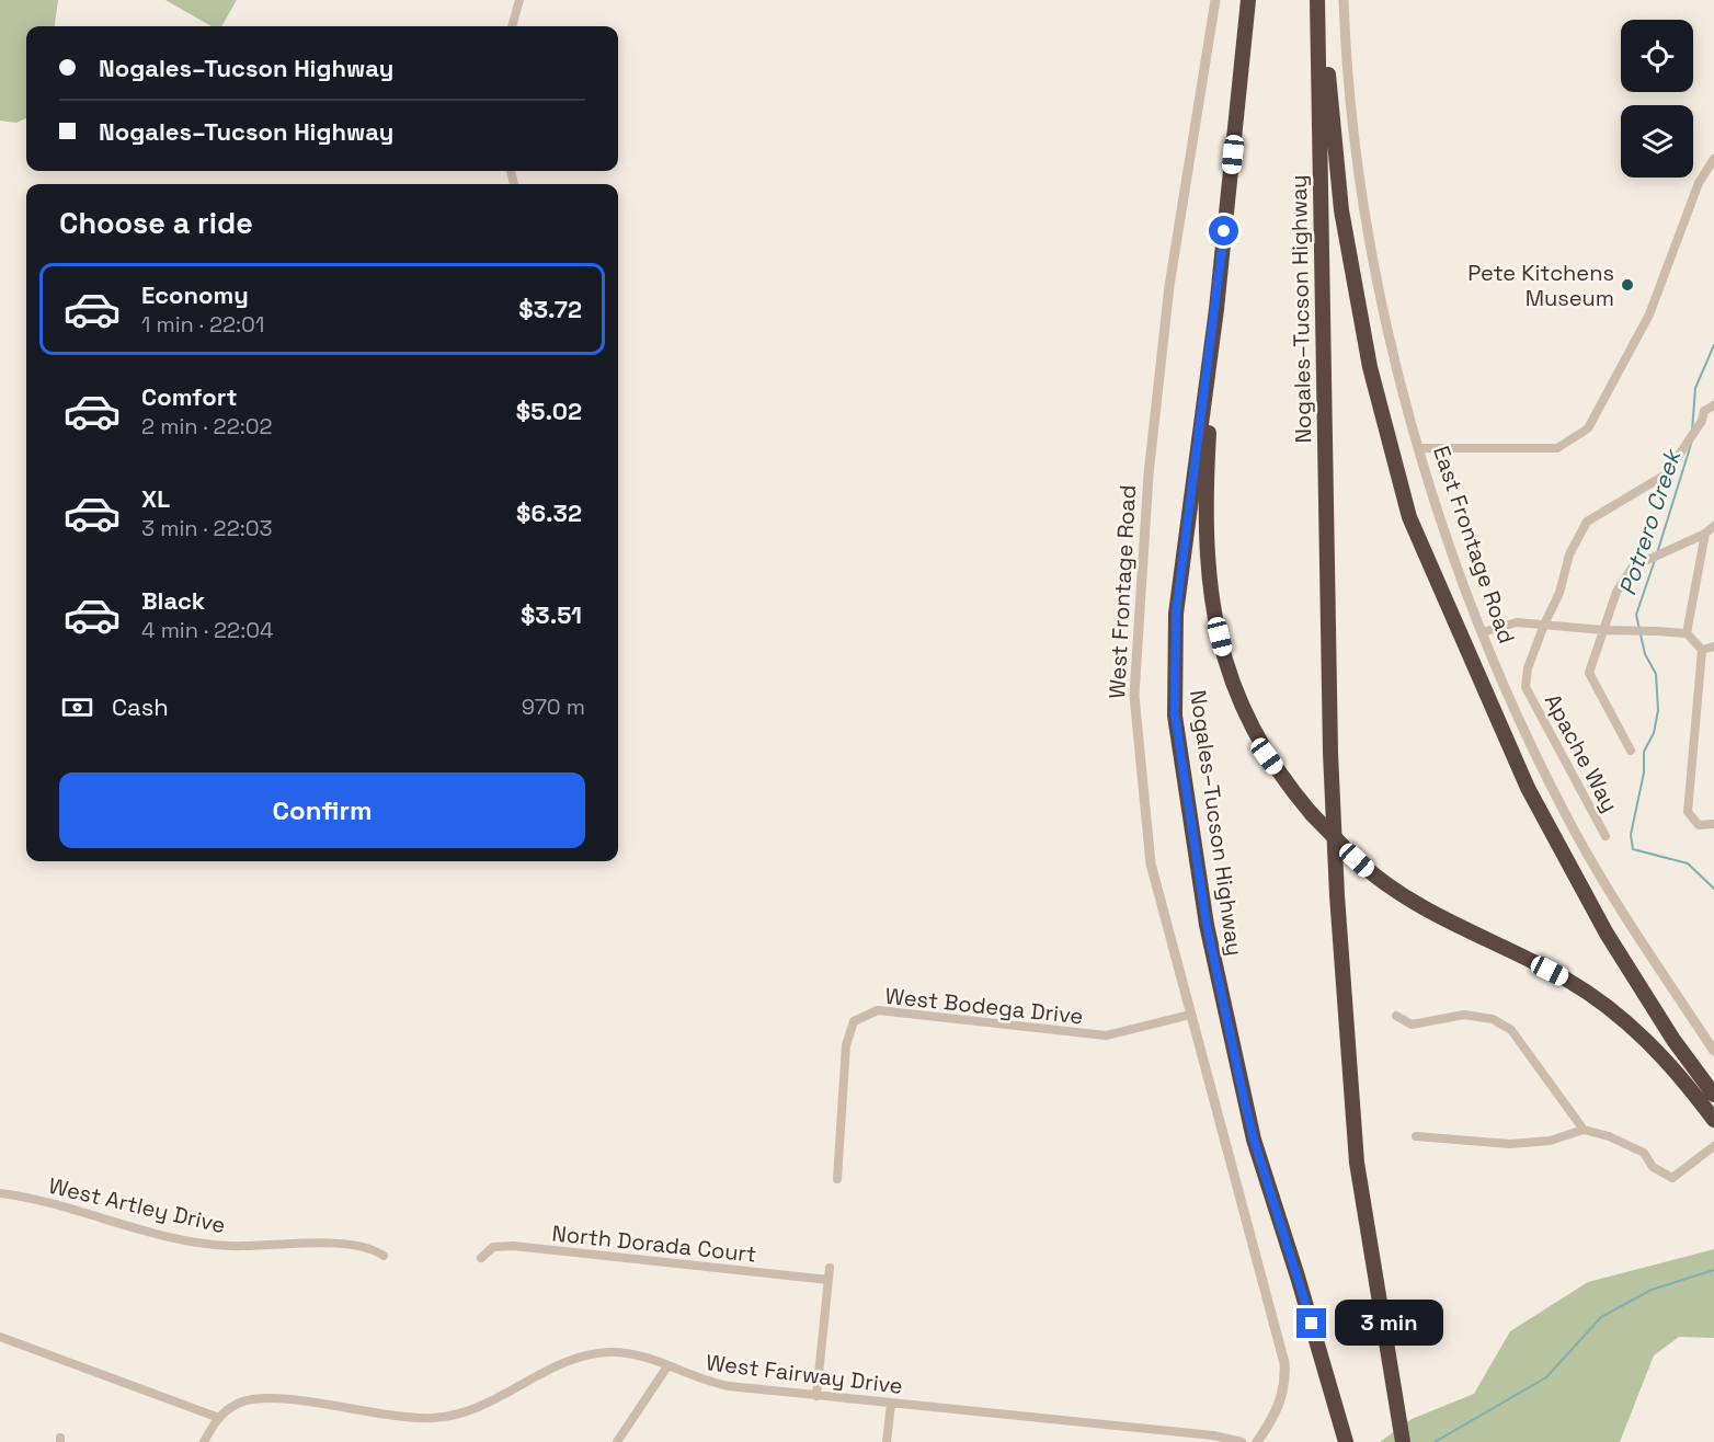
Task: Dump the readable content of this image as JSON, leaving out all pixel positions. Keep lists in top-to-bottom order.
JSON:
{
  "streets": {
    "highway": ["Nogales–Tucson Highway"],
    "street": [
      "East Frontage Road",
      "West Frontage Road",
      "Apache Way",
      "West Bodega Drive",
      "West Artley Drive",
      "North Dorada Court",
      "West Fairway Drive"
    ]
  },
  "crossings": [
    ["West Frontage Road", "West Bodega Drive"]
  ],
  "water": ["Potrero Creek"],
  "places": ["Pete Kitchens Museum"],
  "page": {
    "banner": ["Nogales–Tucson Highway", "Nogales–Tucson Highway"],
    "heading": "Choose a ride",
    "list": [
      {
        "name": "Economy",
        "note": "1 min · 22:01",
        "value": "$3.72"
      },
      {
        "name": "Comfort",
        "note": "2 min · 22:02",
        "value": "$5.02"
      },
      {
        "name": "XL",
        "note": "3 min · 22:03",
        "value": "$6.32"
      },
      {
        "name": "Black",
        "note": "4 min · 22:04",
        "value": "$3.51"
      }
    ],
    "pay": ["Cash", "970 m"],
    "buttons": "Confirm",
    "bubble": "3 min"
  }
}
